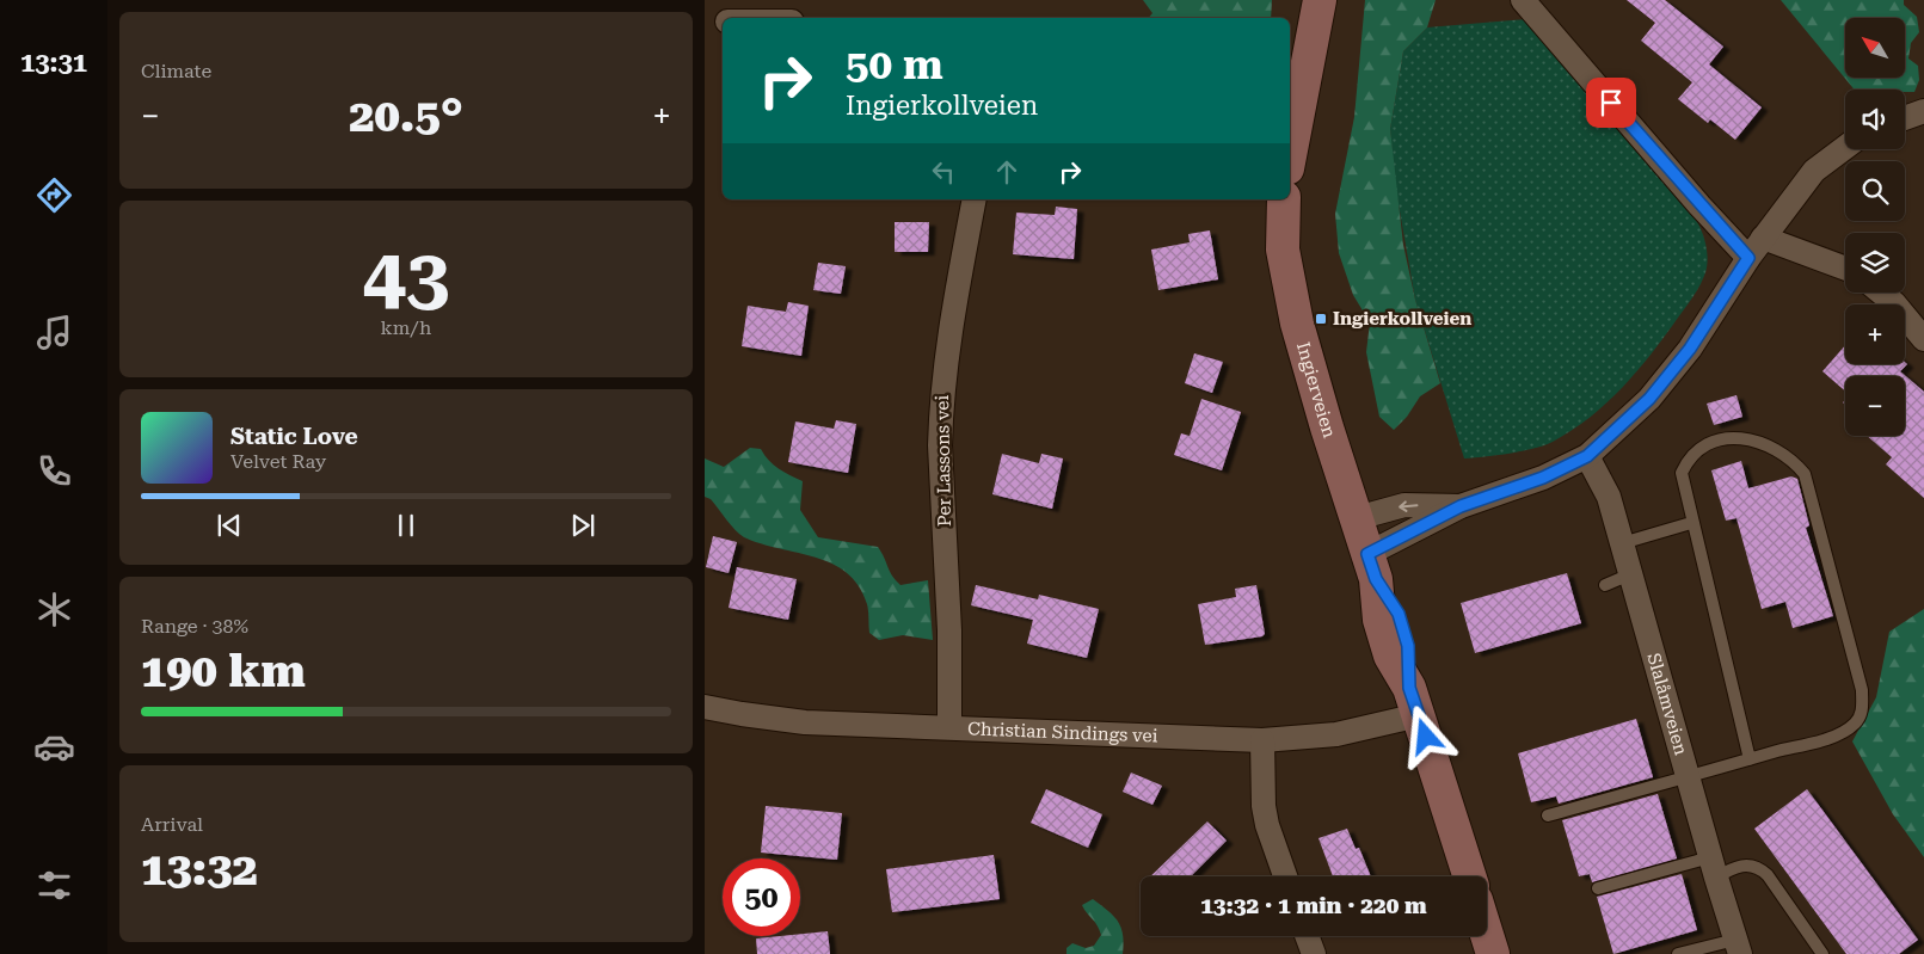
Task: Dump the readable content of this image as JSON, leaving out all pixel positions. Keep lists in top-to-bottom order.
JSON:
{
  "streets": {
    "main road": ["Ingierveien"],
    "street": ["Per Lassons vei", "Slalåmveien", "Christian Sindings vei"]
  },
  "crossings": [
    ["Ingierveien", "Christian Sindings vei"],
    ["Per Lassons vei", "Christian Sindings vei"]
  ],
  "places": {
    "transit": ["Ingierkollveien"]
  },
  "north": "top left",
  "page": {
    "tabs": "13:31",
    "tile": [
      "Climate",
      ["43", "km/h"],
      ["Range · 38%", "190 km"],
      ["Arrival", "13:32"]
    ],
    "map_buttons": ["+", "−"],
    "turn": ["50 m", "Ingierkollveien"],
    "heat": ["−", "20.5°", "+"],
    "song": ["Static Love", "Velvet Ray"],
    "limit": "50",
    "trip": "13:32 · 1 min · 220 m"
  }
}
